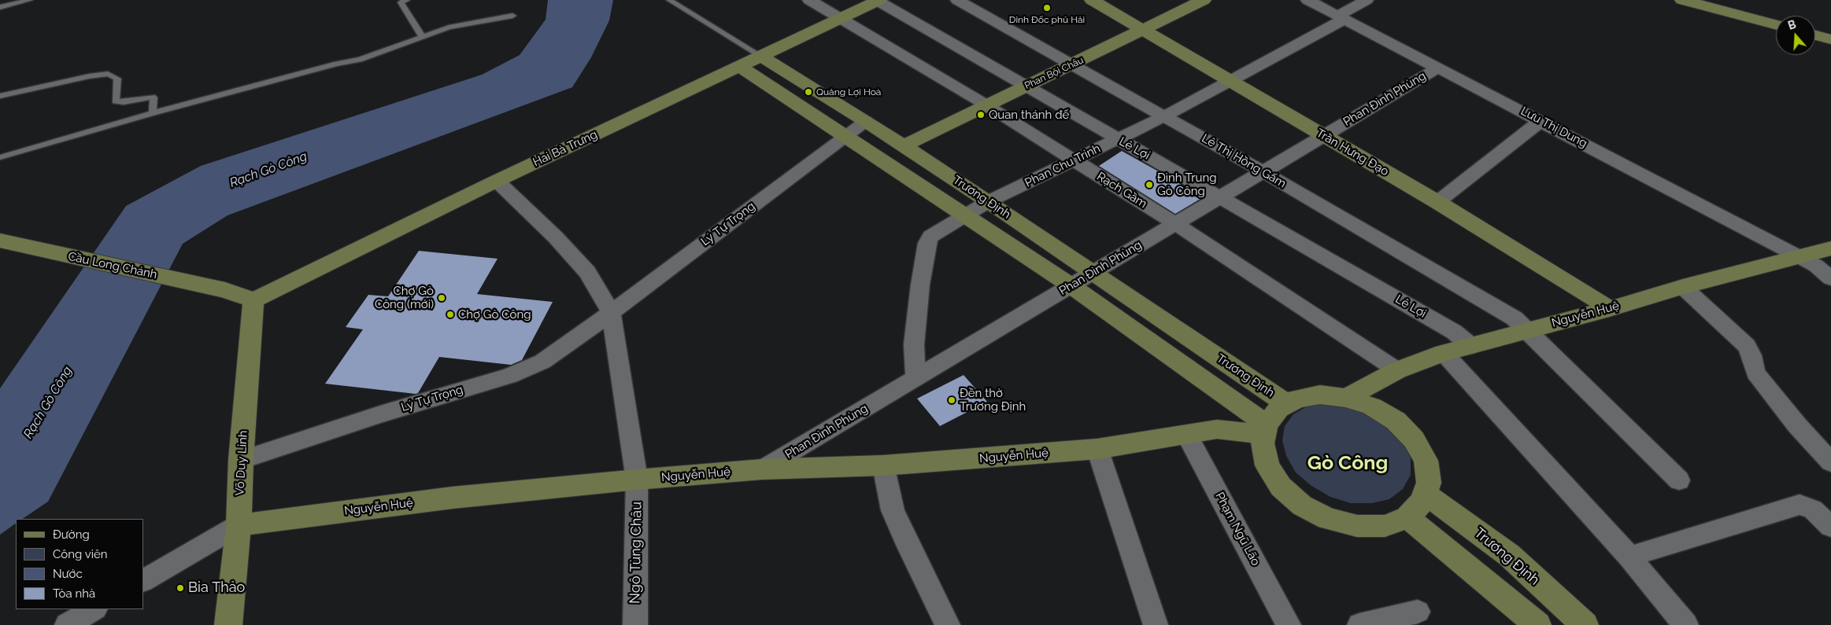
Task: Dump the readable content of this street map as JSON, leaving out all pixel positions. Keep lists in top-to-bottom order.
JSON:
{
  "streets": {
    "main road": [
      "Phan Bội Châu",
      "Hai Bà Trưng",
      "Trần Hưng Đạo",
      "Trương Định",
      "Cầu Long Chánh",
      "Nguyễn Huệ",
      "Võ Duy Linh"
    ],
    "street": [
      "Phan Đình Phùng",
      "Lưu Thị Dung",
      "Lê Lợi",
      "Lê Thị Hồng Gấm",
      "Phan Chu Trinh",
      "Rạch Gầm",
      "Lý Tự Trọng",
      "Phạm Ngũ Lão",
      "Ngô Tùng Châu"
    ]
  },
  "crossings": [
    ["Phan Bội Châu", "Lê Lợi"],
    ["Phan Bội Châu", "Trần Hưng Đạo"],
    ["Phan Bội Châu", "Lê Thị Hồng Gấm"],
    ["Phan Bội Châu", "Rạch Gầm"],
    ["Phan Bội Châu", "Trương Định"],
    ["Phan Đình Phùng", "Lưu Thị Dung"],
    ["Phan Đình Phùng", "Lê Lợi"],
    ["Phan Đình Phùng", "Trần Hưng Đạo"],
    ["Phan Đình Phùng", "Lê Thị Hồng Gấm"],
    ["Phan Đình Phùng", "Phan Chu Trinh"],
    ["Phan Đình Phùng", "Rạch Gầm"],
    ["Phan Đình Phùng", "Trương Định"],
    ["Phan Đình Phùng", "Nguyễn Huệ"],
    ["Lưu Thị Dung", "Phan Chu Trinh"],
    ["Lưu Thị Dung", "Nguyễn Huệ"],
    ["Hai Bà Trưng", "Lê Lợi"],
    ["Hai Bà Trưng", "Rạch Gầm"],
    ["Hai Bà Trưng", "Trương Định"],
    ["Hai Bà Trưng", "Cầu Long Chánh"],
    ["Hai Bà Trưng", "Võ Duy Linh"],
    ["Lê Lợi", "Phan Chu Trinh"],
    ["Lê Lợi", "Nguyễn Huệ"],
    ["Trần Hưng Đạo", "Phan Chu Trinh"],
    ["Trần Hưng Đạo", "Nguyễn Huệ"],
    ["Lê Thị Hồng Gấm", "Phan Chu Trinh"],
    ["Lê Thị Hồng Gấm", "Nguyễn Huệ"],
    ["Phan Chu Trinh", "Rạch Gầm"],
    ["Phan Chu Trinh", "Trương Định"],
    ["Rạch Gầm", "Nguyễn Huệ"],
    ["Trương Định", "Lý Tự Trọng"],
    ["Trương Định", "Nguyễn Huệ"],
    ["Lý Tự Trọng", "Võ Duy Linh"],
    ["Cầu Long Chánh", "Võ Duy Linh"],
    ["Nguyễn Huệ", "Võ Duy Linh"],
    ["Nguyễn Huệ", "Phạm Ngũ Lão"],
    ["Nguyễn Huệ", "Ngô Tùng Châu"]
  ],
  "districts": ["Gò Công"],
  "water": ["Rạch Gò Công"],
  "places": [
    "Dinh Đốc phủ Hải",
    "Quảng Lợi Hoà",
    "Quan thánh đế",
    "Đình Trung Gò Công",
    "Chợ Gò Công (mới)",
    "Chợ Gò Công",
    "Đền thờ Trương Định",
    "Bia Thảo"
  ],
  "legend": [
    "Đường",
    "Công viên",
    "Nước",
    "Tòa nhà"
  ],
  "north": "top"
}
